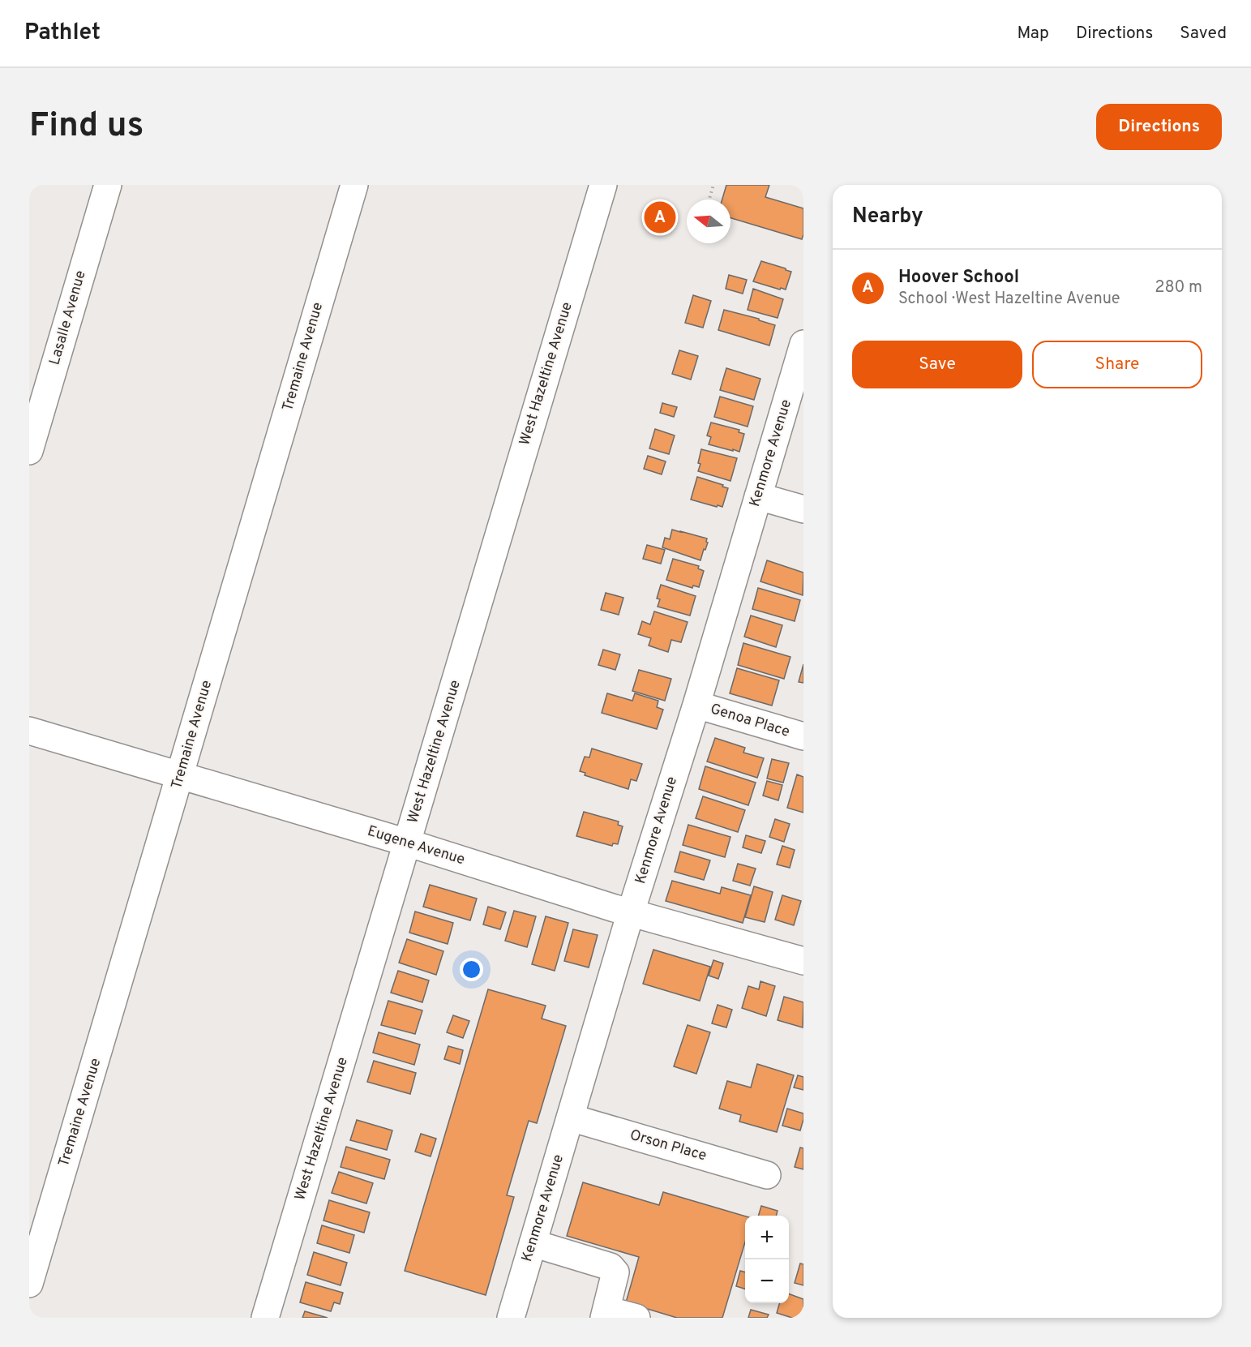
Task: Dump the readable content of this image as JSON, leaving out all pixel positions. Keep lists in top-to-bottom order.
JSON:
{
  "streets": {
    "street": [
      "Lasalle Avenue",
      "Tremaine Avenue",
      "West Hazeltine Avenue",
      "Kenmore Avenue",
      "Genoa Place",
      "Eugene Avenue",
      "Orson Place"
    ]
  },
  "crossings": [
    ["Tremaine Avenue", "Eugene Avenue"],
    ["West Hazeltine Avenue", "Eugene Avenue"],
    ["Kenmore Avenue", "Genoa Place"],
    ["Kenmore Avenue", "Eugene Avenue"],
    ["Kenmore Avenue", "Orson Place"]
  ],
  "north": "left",
  "page": {
    "header": "Pathlet",
    "nav": ["Map", "Directions", "Saved"],
    "buttons": [
      "Directions",
      ["Save", "Share"]
    ],
    "title": "Find us",
    "heading": "Nearby",
    "pins": "A",
    "list": [
      {
        "mark": "A",
        "name": "Hoover School",
        "note": "School · West Hazeltine Avenue",
        "value": "280 m"
      }
    ],
    "map_buttons": ["+", "−"]
  }
}
